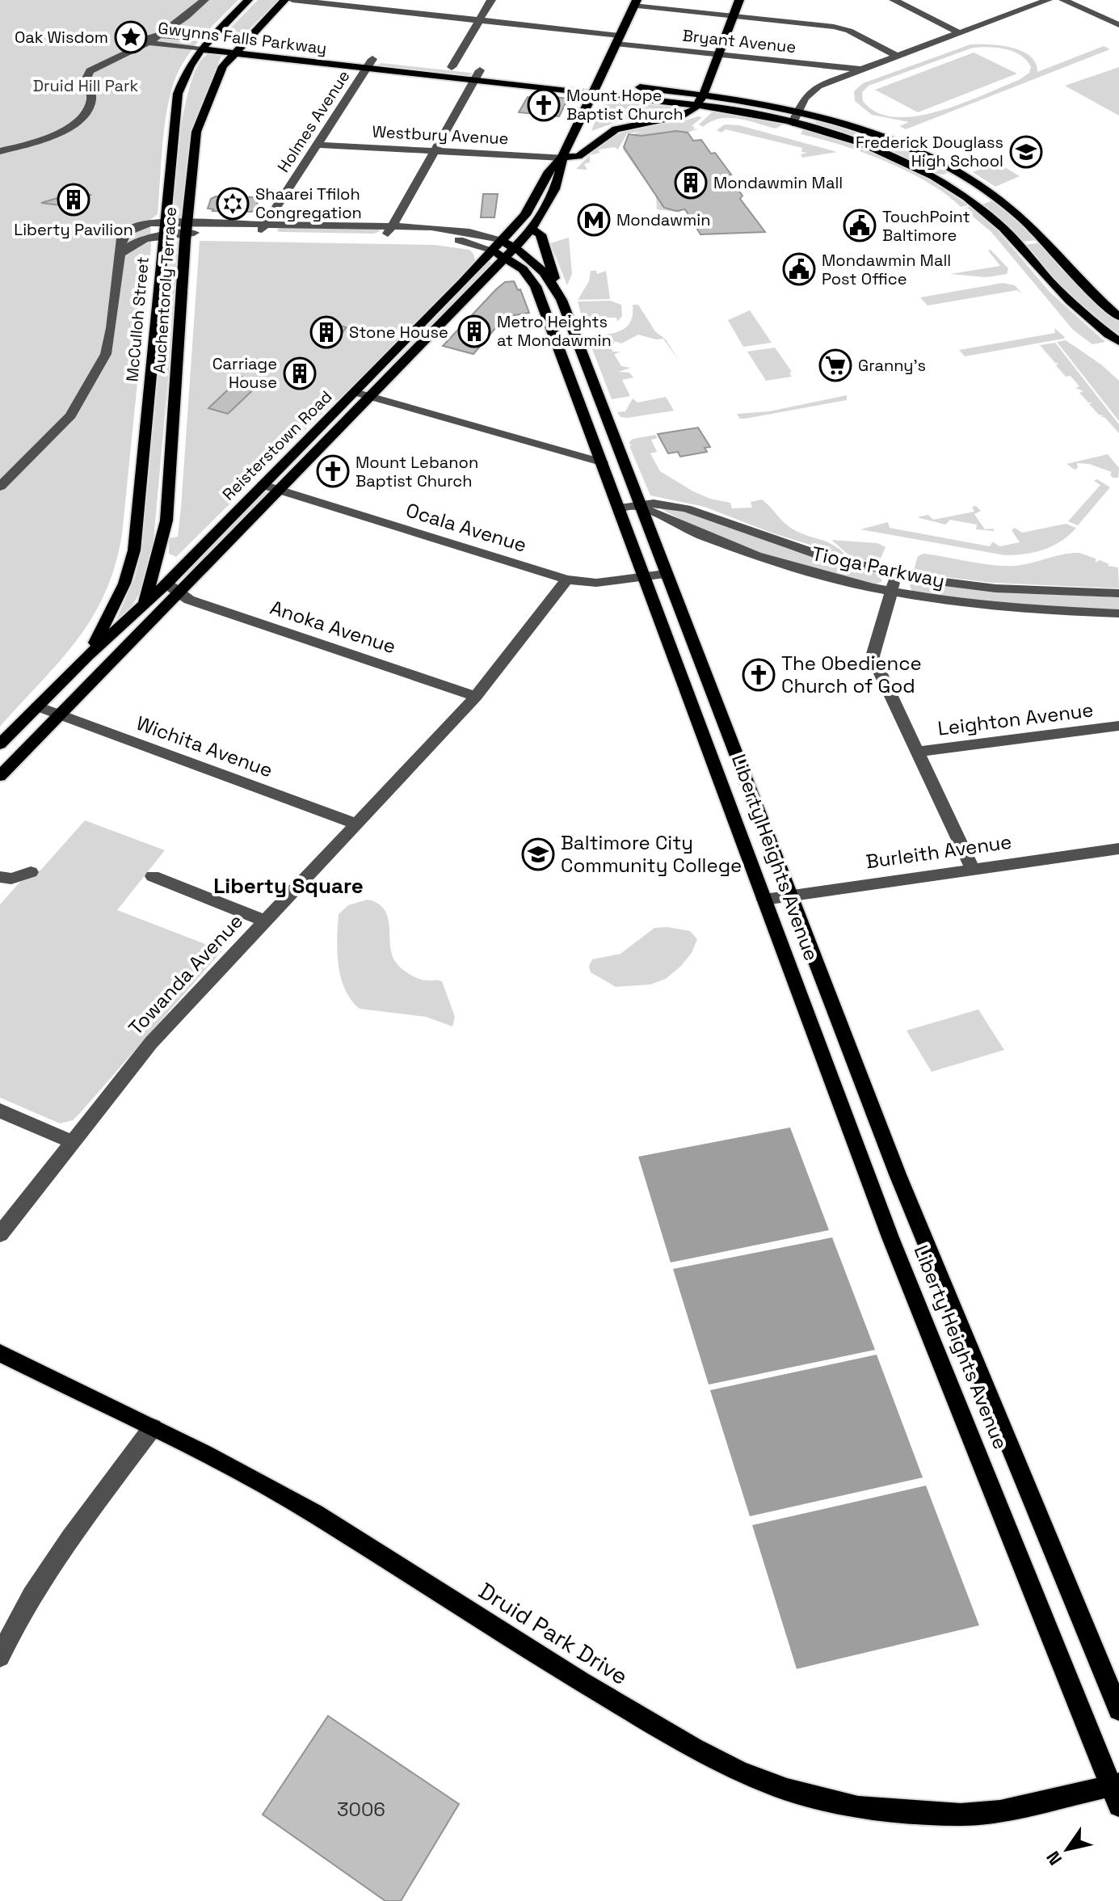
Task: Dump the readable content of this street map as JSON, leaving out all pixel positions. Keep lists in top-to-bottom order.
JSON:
{
  "streets": {
    "main road": [
      "Gwynns Falls Parkway",
      "Auchentoroly Terrace",
      "McCulloh Street",
      "Reisterstown Road",
      "Liberty Heights Avenue",
      "Druid Park Drive"
    ],
    "street": [
      "Bryant Avenue",
      "Holmes Avenue",
      "Westbury Avenue",
      "Ocala Avenue",
      "Tioga Parkway",
      "Anoka Avenue",
      "Leighton Avenue",
      "Wichita Avenue",
      "Burleith Avenue",
      "Towanda Avenue"
    ]
  },
  "crossings": [
    ["Gwynns Falls Parkway", "Holmes Avenue"],
    ["Gwynns Falls Parkway", "Auchentoroly Terrace"],
    ["Gwynns Falls Parkway", "McCulloh Street"],
    ["Gwynns Falls Parkway", "Reisterstown Road"],
    ["Bryant Avenue", "Reisterstown Road"],
    ["Holmes Avenue", "Westbury Avenue"],
    ["Holmes Avenue", "Liberty Heights Avenue"],
    ["Westbury Avenue", "Reisterstown Road"],
    ["Auchentoroly Terrace", "Reisterstown Road"],
    ["Auchentoroly Terrace", "Liberty Heights Avenue"],
    ["McCulloh Street", "Reisterstown Road"],
    ["McCulloh Street", "Liberty Heights Avenue"],
    ["Reisterstown Road", "Ocala Avenue"],
    ["Reisterstown Road", "Anoka Avenue"],
    ["Reisterstown Road", "Wichita Avenue"],
    ["Reisterstown Road", "Liberty Heights Avenue"],
    ["Ocala Avenue", "Liberty Heights Avenue"],
    ["Ocala Avenue", "Towanda Avenue"],
    ["Tioga Parkway", "Liberty Heights Avenue"],
    ["Anoka Avenue", "Towanda Avenue"],
    ["Wichita Avenue", "Towanda Avenue"],
    ["Burleith Avenue", "Liberty Heights Avenue"],
    ["Liberty Heights Avenue", "Druid Park Drive"]
  ],
  "districts": ["Liberty Square"],
  "parks": ["Druid Hill Park"],
  "places": {
    "place": ["Oak Wisdom"],
    "church": ["Mount Hope Baptist Church", "Mount Lebanon Baptist Church", "The Obedience Church of God"],
    "school or university": ["Frederick Douglass High School", "Baltimore City Community College"],
    "building": [
      "Mondawmin Mall",
      "Liberty Pavilion",
      "Metro Heights at Mondawmin",
      "Stone House",
      "Carriage House"
    ],
    "synagogue": ["Shaarei Tfiloh Congregation"],
    "metro station": ["Mondawmin"],
    "public building": ["TouchPoint Baltimore", "Mondawmin Mall Post Office"],
    "supermarket": ["Granny's"]
  },
  "house_numbers": ["3006"],
  "north": "bottom left"
}
